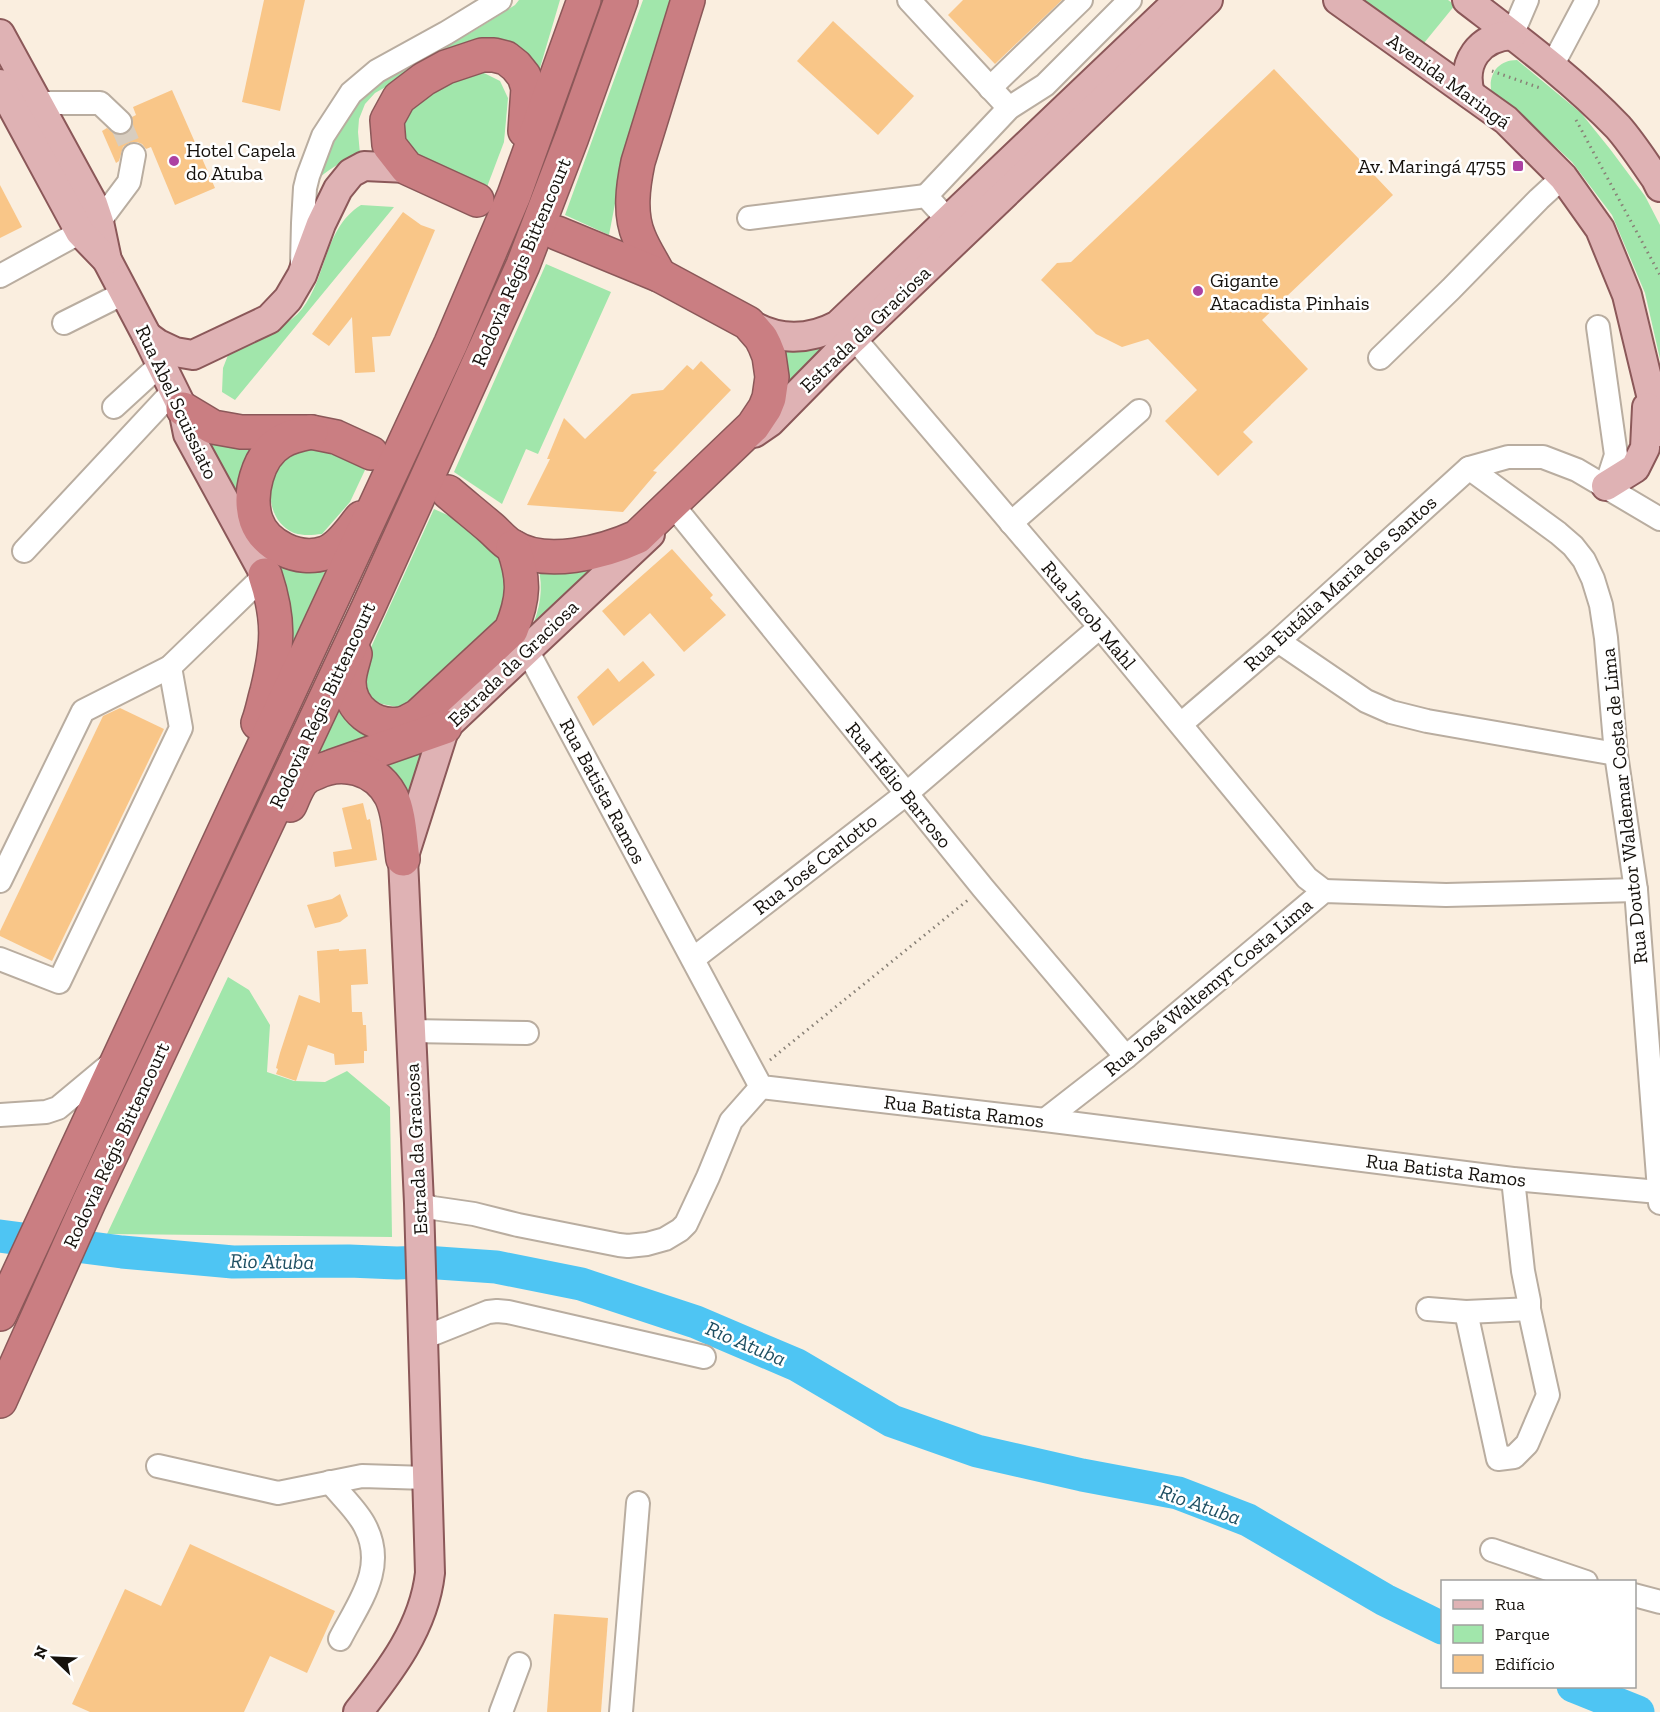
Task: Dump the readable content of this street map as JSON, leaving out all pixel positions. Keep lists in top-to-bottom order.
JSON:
{
  "streets": {
    "highway": ["Rodovia Régis Bittencourt"],
    "main road": ["Avenida Maringá", "Estrada da Graciosa", "Rua Abel Scuissiato"],
    "street": [
      "Rua Eutália Maria dos Santos",
      "Rua Jacob Mahl",
      "Rua Hélio Barroso",
      "Rua Batista Ramos",
      "Rua Doutor Waldemar Costa de Lima",
      "Rua José Carlotto",
      "Rua José Waltemyr Costa Lima"
    ]
  },
  "crossings": [
    ["Estrada da Graciosa", "Rua Jacob Mahl"],
    ["Estrada da Graciosa", "Rua Hélio Barroso"],
    ["Estrada da Graciosa", "Rua Batista Ramos"],
    ["Rua Eutália Maria dos Santos", "Rua Jacob Mahl"],
    ["Rua Eutália Maria dos Santos", "Rua Doutor Waldemar Costa de Lima"],
    ["Rua Jacob Mahl", "Rua José Carlotto"],
    ["Rua Jacob Mahl", "Rua José Waltemyr Costa Lima"],
    ["Rua Hélio Barroso", "Rua José Carlotto"],
    ["Rua Hélio Barroso", "Rua José Waltemyr Costa Lima"],
    ["Rua Batista Ramos", "Rua Doutor Waldemar Costa de Lima"],
    ["Rua Batista Ramos", "Rua José Carlotto"],
    ["Rua Batista Ramos", "Rua José Waltemyr Costa Lima"],
    ["Rua Doutor Waldemar Costa de Lima", "Rua José Waltemyr Costa Lima"]
  ],
  "water": ["Rio Atuba"],
  "places": {
    "other": ["Hotel Capela do Atuba", "Gigante Atacadista Pinhais"],
    "transit": ["Av. Maringá 4755"]
  },
  "legend": ["Rua", "Parque", "Edifício"],
  "north": "top left"
}
